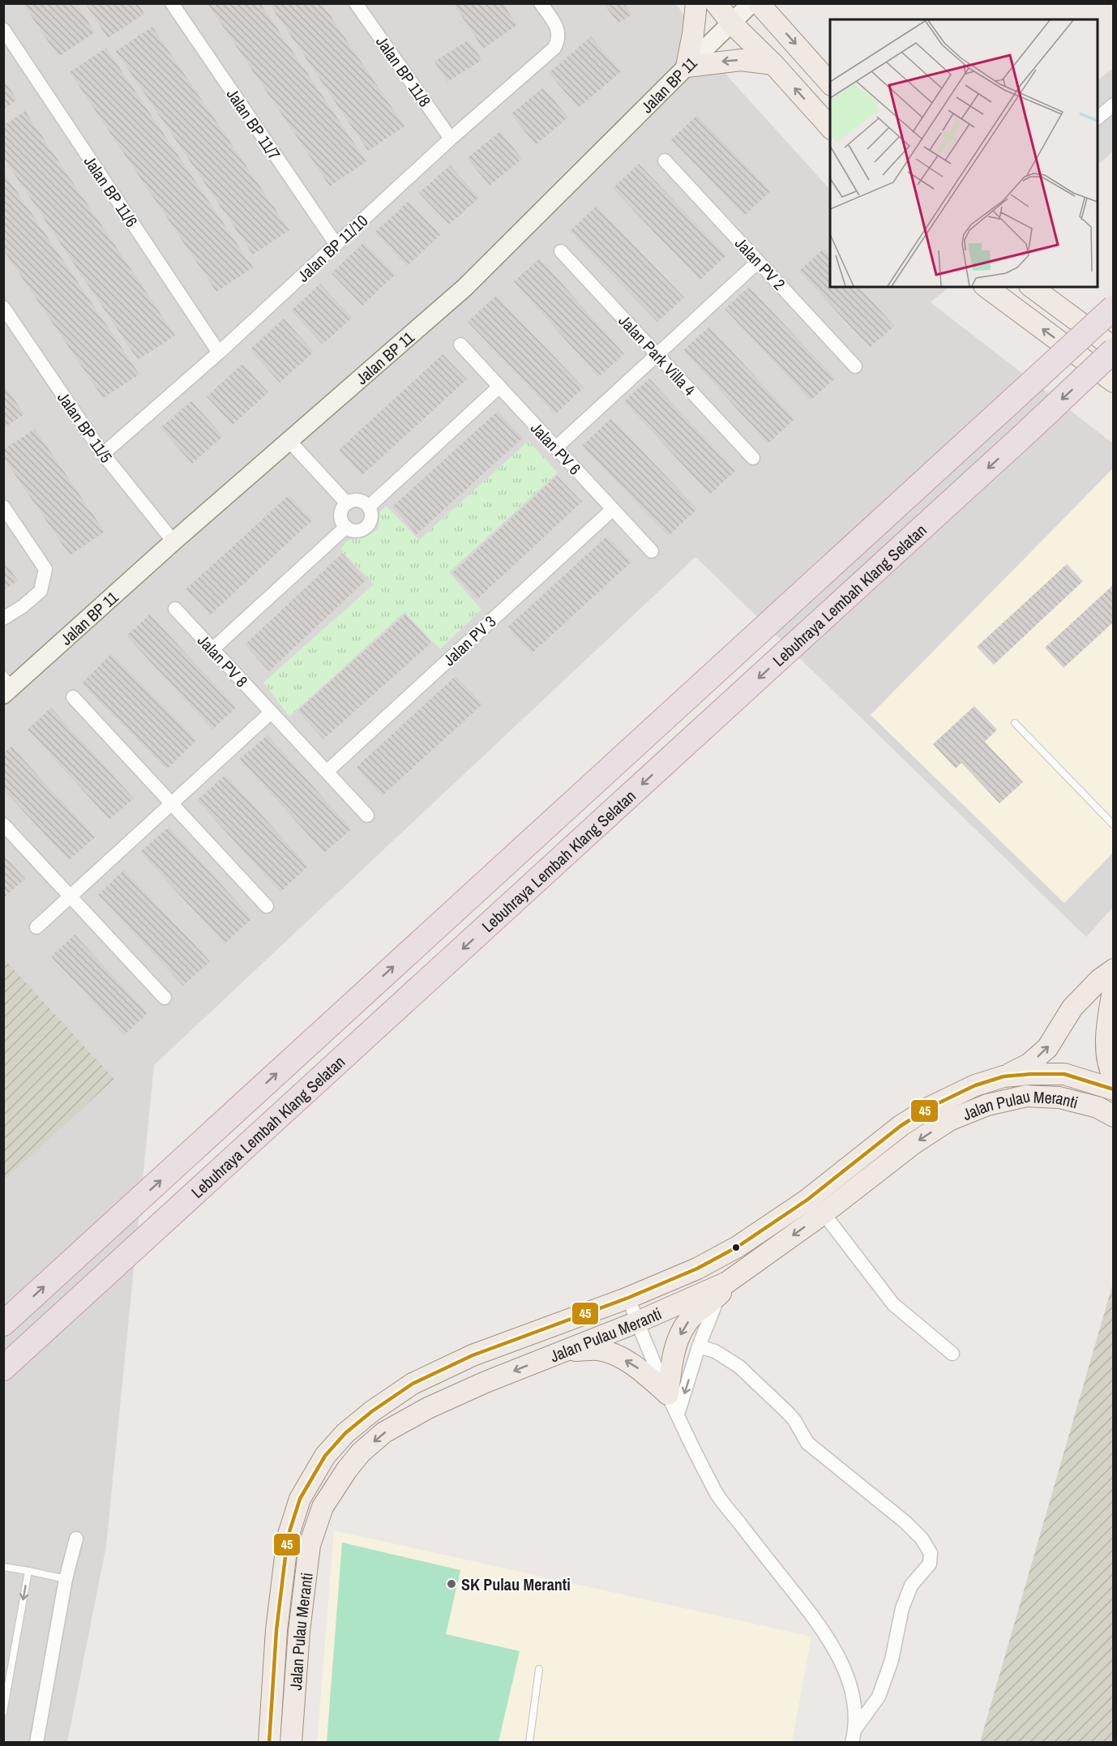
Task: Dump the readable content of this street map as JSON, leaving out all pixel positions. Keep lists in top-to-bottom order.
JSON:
{
  "streets": {
    "highway": ["Lebuhraya Lembah Klang Selatan"],
    "main road": ["Jalan Pulau Meranti"],
    "street": [
      "Jalan BP 11/8",
      "Jalan BP 11",
      "Jalan BP 11/7",
      "Jalan BP 11/6",
      "Jalan BP 11/10",
      "Jalan PV 2",
      "Jalan Park Villa 4",
      "Jalan BP 11/5",
      "Jalan PV 6",
      "Jalan PV 3",
      "Jalan PV 8"
    ]
  },
  "crossings": [
    ["Jalan BP 11/8", "Jalan BP 11/10"],
    ["Jalan BP 11", "Jalan BP 11/5"],
    ["Jalan BP 11/7", "Jalan BP 11/10"],
    ["Jalan BP 11/6", "Jalan BP 11/10"],
    ["Jalan BP 11/10", "Jalan BP 11/5"],
    ["Jalan PV 6", "Jalan PV 3"],
    ["Jalan PV 3", "Jalan PV 8"]
  ],
  "places": ["SK Pulau Meranti"],
  "lines": ["transit line 45"]
}
